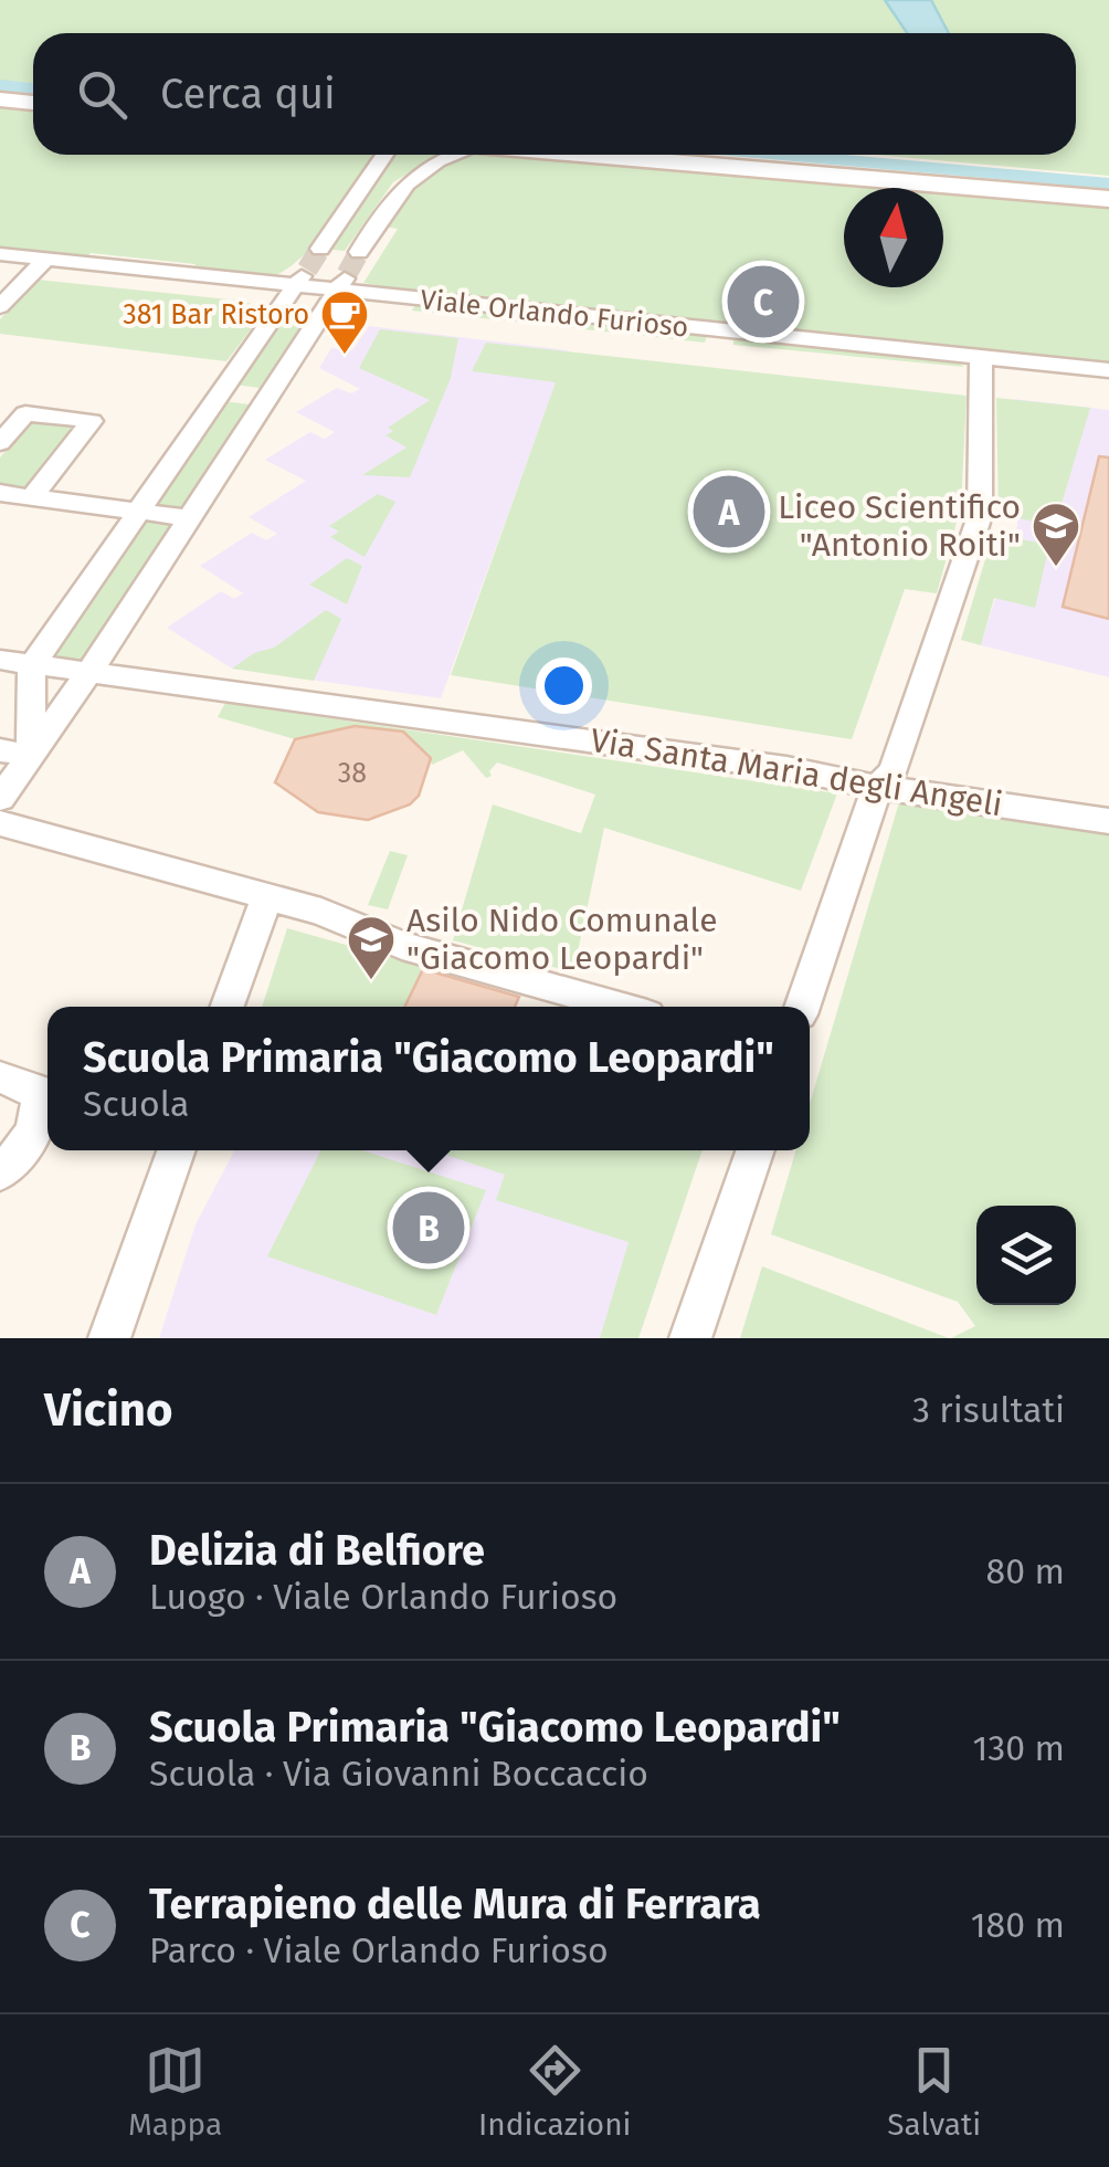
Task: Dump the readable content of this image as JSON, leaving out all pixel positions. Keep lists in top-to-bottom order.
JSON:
{
  "streets": {
    "street": ["Viale Orlando Furioso", "Via Santa Maria degli Angeli"]
  },
  "places": {
    "cafe": ["381 Bar Ristoro"],
    "school or university": ["Liceo Scientifico \"Antonio Roiti\"", "Asilo Nido Comunale \"Giacomo Leopardi\""]
  },
  "house_numbers": ["38"],
  "north": "top",
  "page": {
    "search": "Cerca qui",
    "pins": ["C", "A", "B"],
    "popup": ["Scuola Primaria \"Giacomo Leopardi\"", "Scuola"],
    "heading": ["Vicino", "3 risultati"],
    "list": [
      {
        "mark": "A",
        "name": "Delizia di Belfiore",
        "note": "Luogo · Viale Orlando Furioso",
        "value": "80 m"
      },
      {
        "mark": "B",
        "name": "Scuola Primaria \"Giacomo Leopardi\"",
        "note": "Scuola · Via Giovanni Boccaccio",
        "value": "130 m"
      },
      {
        "mark": "C",
        "name": "Terrapieno delle Mura di Ferrara",
        "note": "Parco · Viale Orlando Furioso",
        "value": "180 m"
      }
    ],
    "nav": ["Mappa", "Indicazioni", "Salvati"]
  }
}
